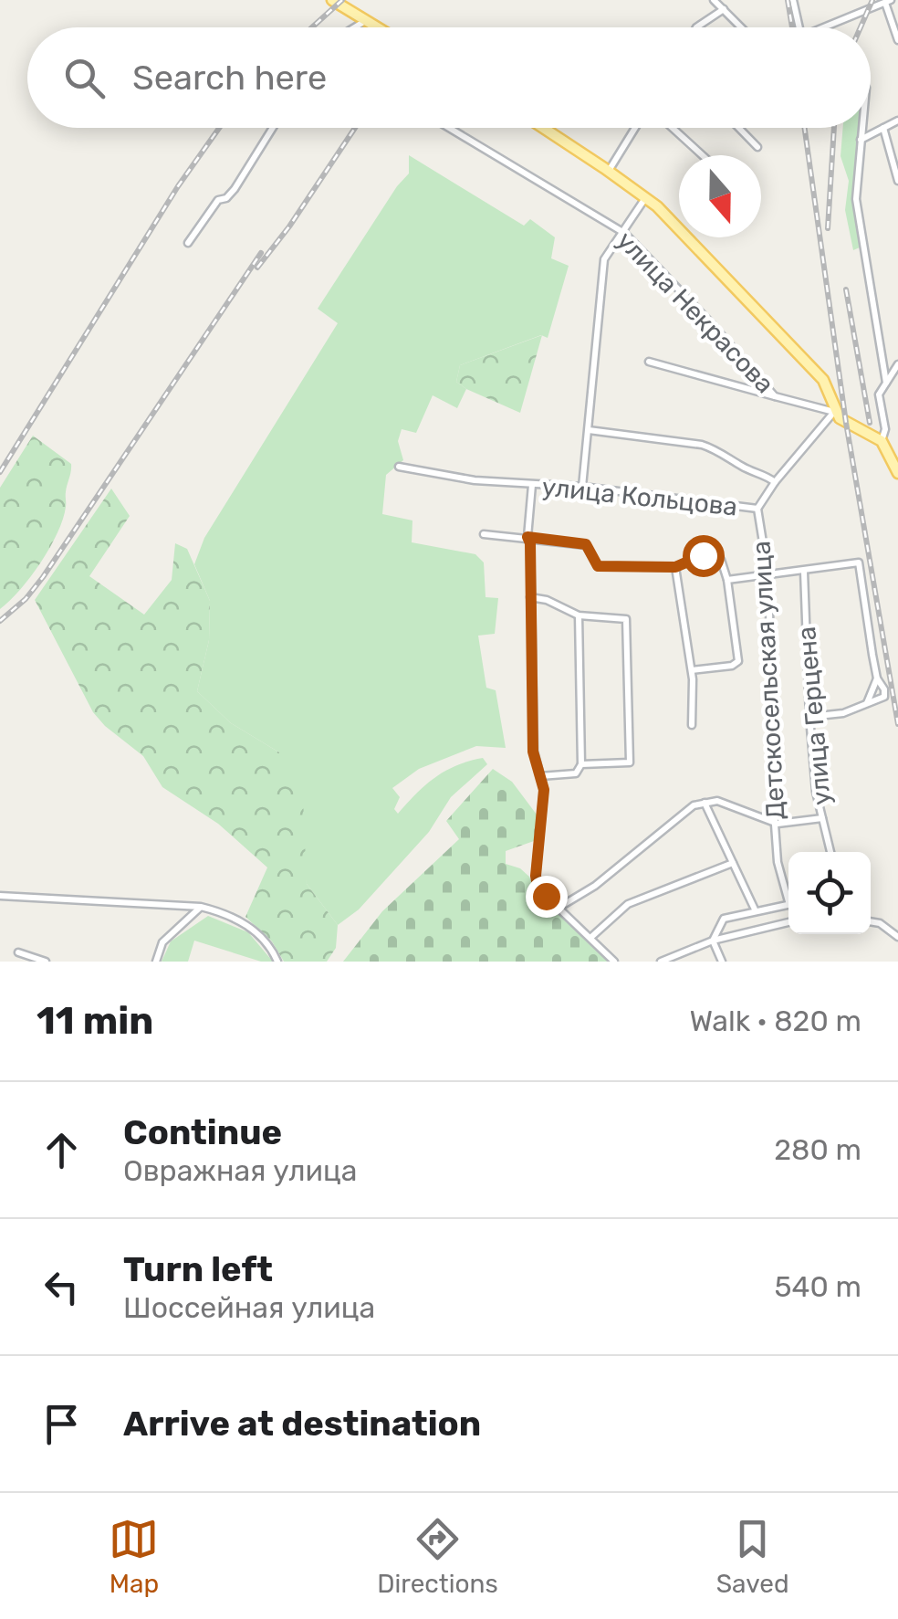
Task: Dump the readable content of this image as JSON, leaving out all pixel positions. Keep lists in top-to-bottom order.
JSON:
{
  "streets": {
    "street": [
      "улица Некрасова",
      "улица Кольцова",
      "Детскосельская улица",
      "улица Герцена"
    ]
  },
  "crossings": [
    ["улица Некрасова", "улица Кольцова"],
    ["улица Кольцова", "Детскосельская улица"]
  ],
  "north": "bottom",
  "page": {
    "search": "Search here",
    "heading": ["11 min", "Walk · 820 m"],
    "list": [
      ["Continue", "Овражная улица", "280 m"],
      ["Turn left", "Шоссейная улица", "540 m"],
      "Arrive at destination"
    ],
    "nav": ["Map", "Directions", "Saved"]
  }
}
